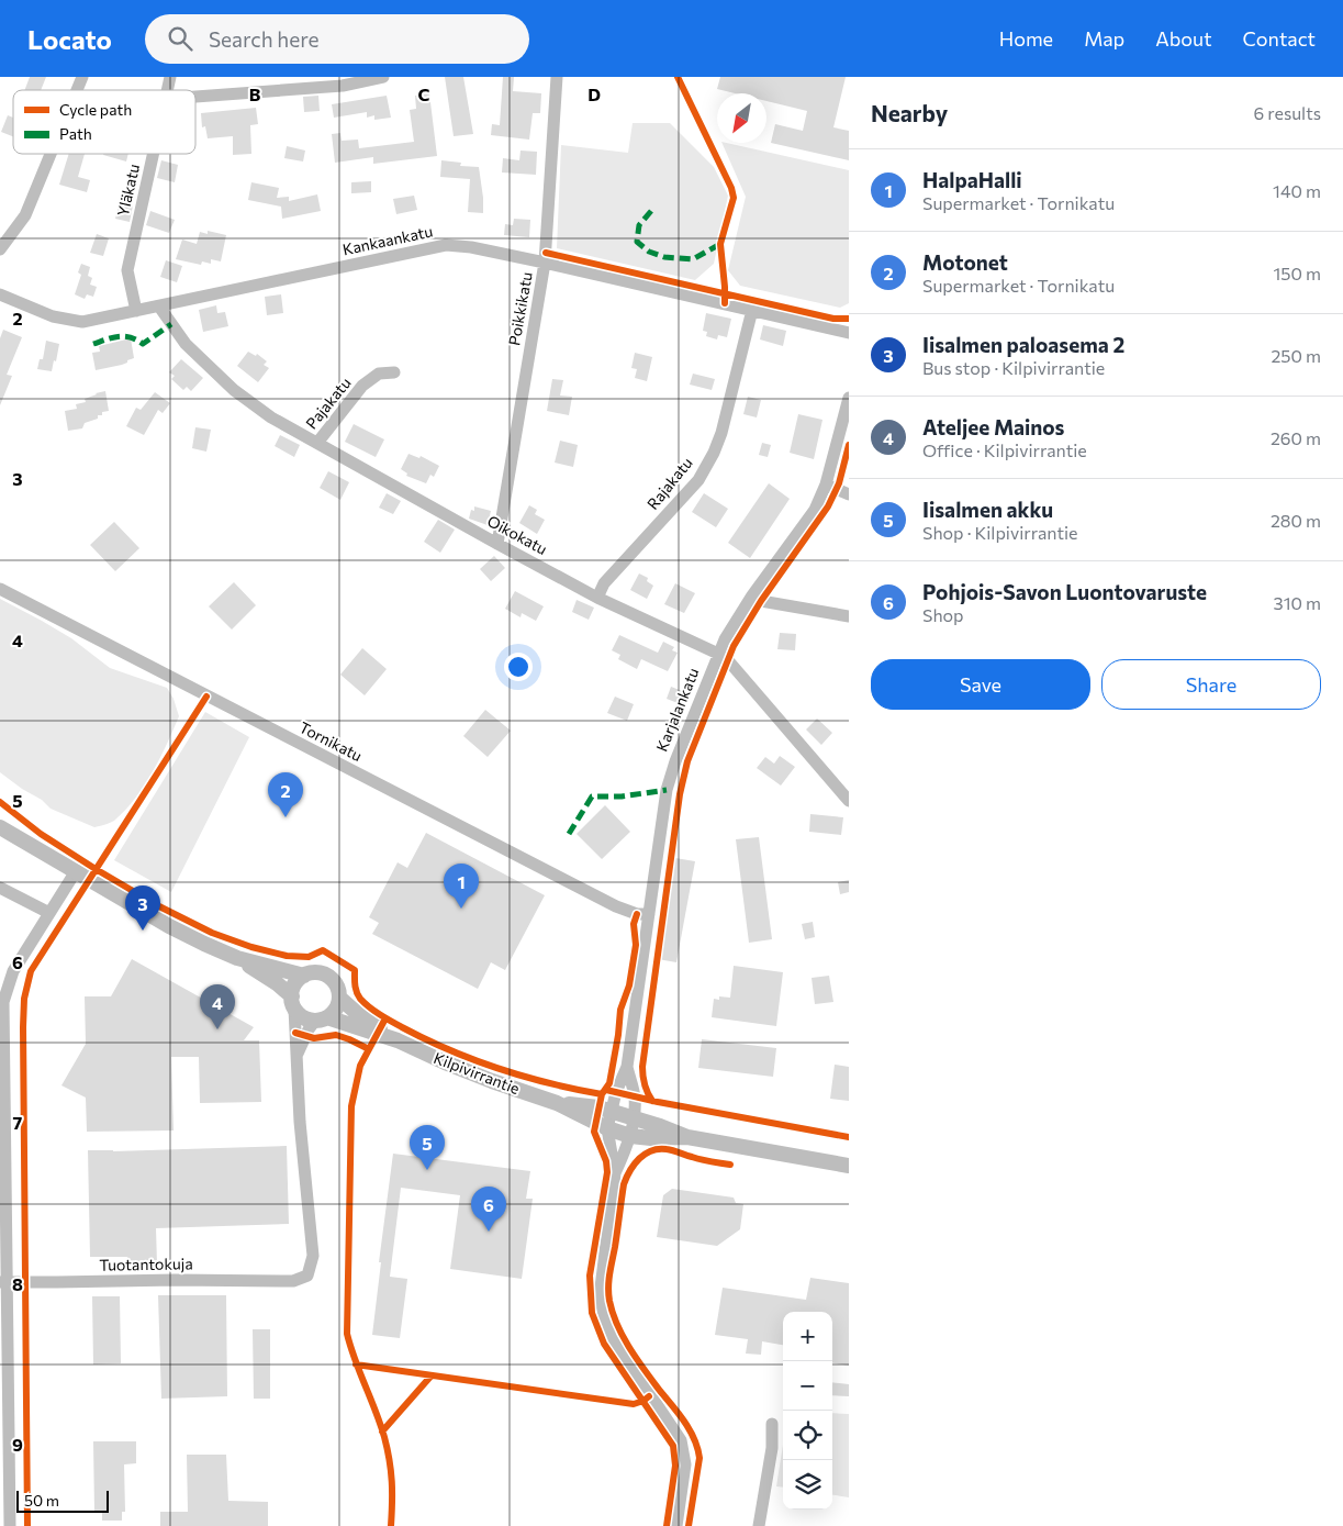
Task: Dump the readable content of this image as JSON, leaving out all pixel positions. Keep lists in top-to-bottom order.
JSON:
{
  "streets": {
    "street": [
      "Yläkatu",
      "Kankaankatu",
      "Poikkikatu",
      "Pajakatu",
      "Rajakatu",
      "Oikokatu",
      "Karjalankatu",
      "Tornikatu",
      "Kilpivirrantie",
      "Tuotantokuja"
    ]
  },
  "crossings": [
    ["Yläkatu", "Kankaankatu"],
    ["Kankaankatu", "Poikkikatu"],
    ["Kankaankatu", "Rajakatu"],
    ["Kankaankatu", "Oikokatu"],
    ["Poikkikatu", "Oikokatu"],
    ["Pajakatu", "Oikokatu"],
    ["Rajakatu", "Oikokatu"],
    ["Oikokatu", "Karjalankatu"],
    ["Karjalankatu", "Tornikatu"],
    ["Karjalankatu", "Kilpivirrantie"]
  ],
  "legend": ["Cycle path", "Path"],
  "scale_bar": "50 m",
  "north": "bottom left",
  "page": {
    "header": "Locato",
    "search": "Search here",
    "nav": [
      "Home",
      "Map",
      "About",
      "Contact"
    ],
    "heading": ["Nearby", "6 results"],
    "list": [
      {
        "mark": "1",
        "name": "HalpaHalli",
        "note": "Supermarket · Tornikatu",
        "value": "140 m"
      },
      {
        "mark": "2",
        "name": "Motonet",
        "note": "Supermarket · Tornikatu",
        "value": "150 m"
      },
      {
        "mark": "3",
        "name": "Iisalmen paloasema 2",
        "note": "Bus stop · Kilpivirrantie",
        "value": "250 m"
      },
      {
        "mark": "4",
        "name": "Ateljee Mainos",
        "note": "Office · Kilpivirrantie",
        "value": "260 m"
      },
      {
        "mark": "5",
        "name": "Iisalmen akku",
        "note": "Shop · Kilpivirrantie",
        "value": "280 m"
      },
      {
        "mark": "6",
        "name": "Pohjois-Savon Luontovaruste",
        "note": "Shop",
        "value": "310 m"
      }
    ],
    "buttons": ["Save", "Share"],
    "pins": [
      "2",
      "1",
      "3",
      "4",
      "5",
      "6"
    ],
    "map_buttons": ["+", "−"],
    "scale": "50 m"
  },
  "grid": {
    "columns": ["B", "C", "D"],
    "rows": [
      "2",
      "3",
      "4",
      "5",
      "6",
      "7",
      "8",
      "9"
    ]
  }
}
